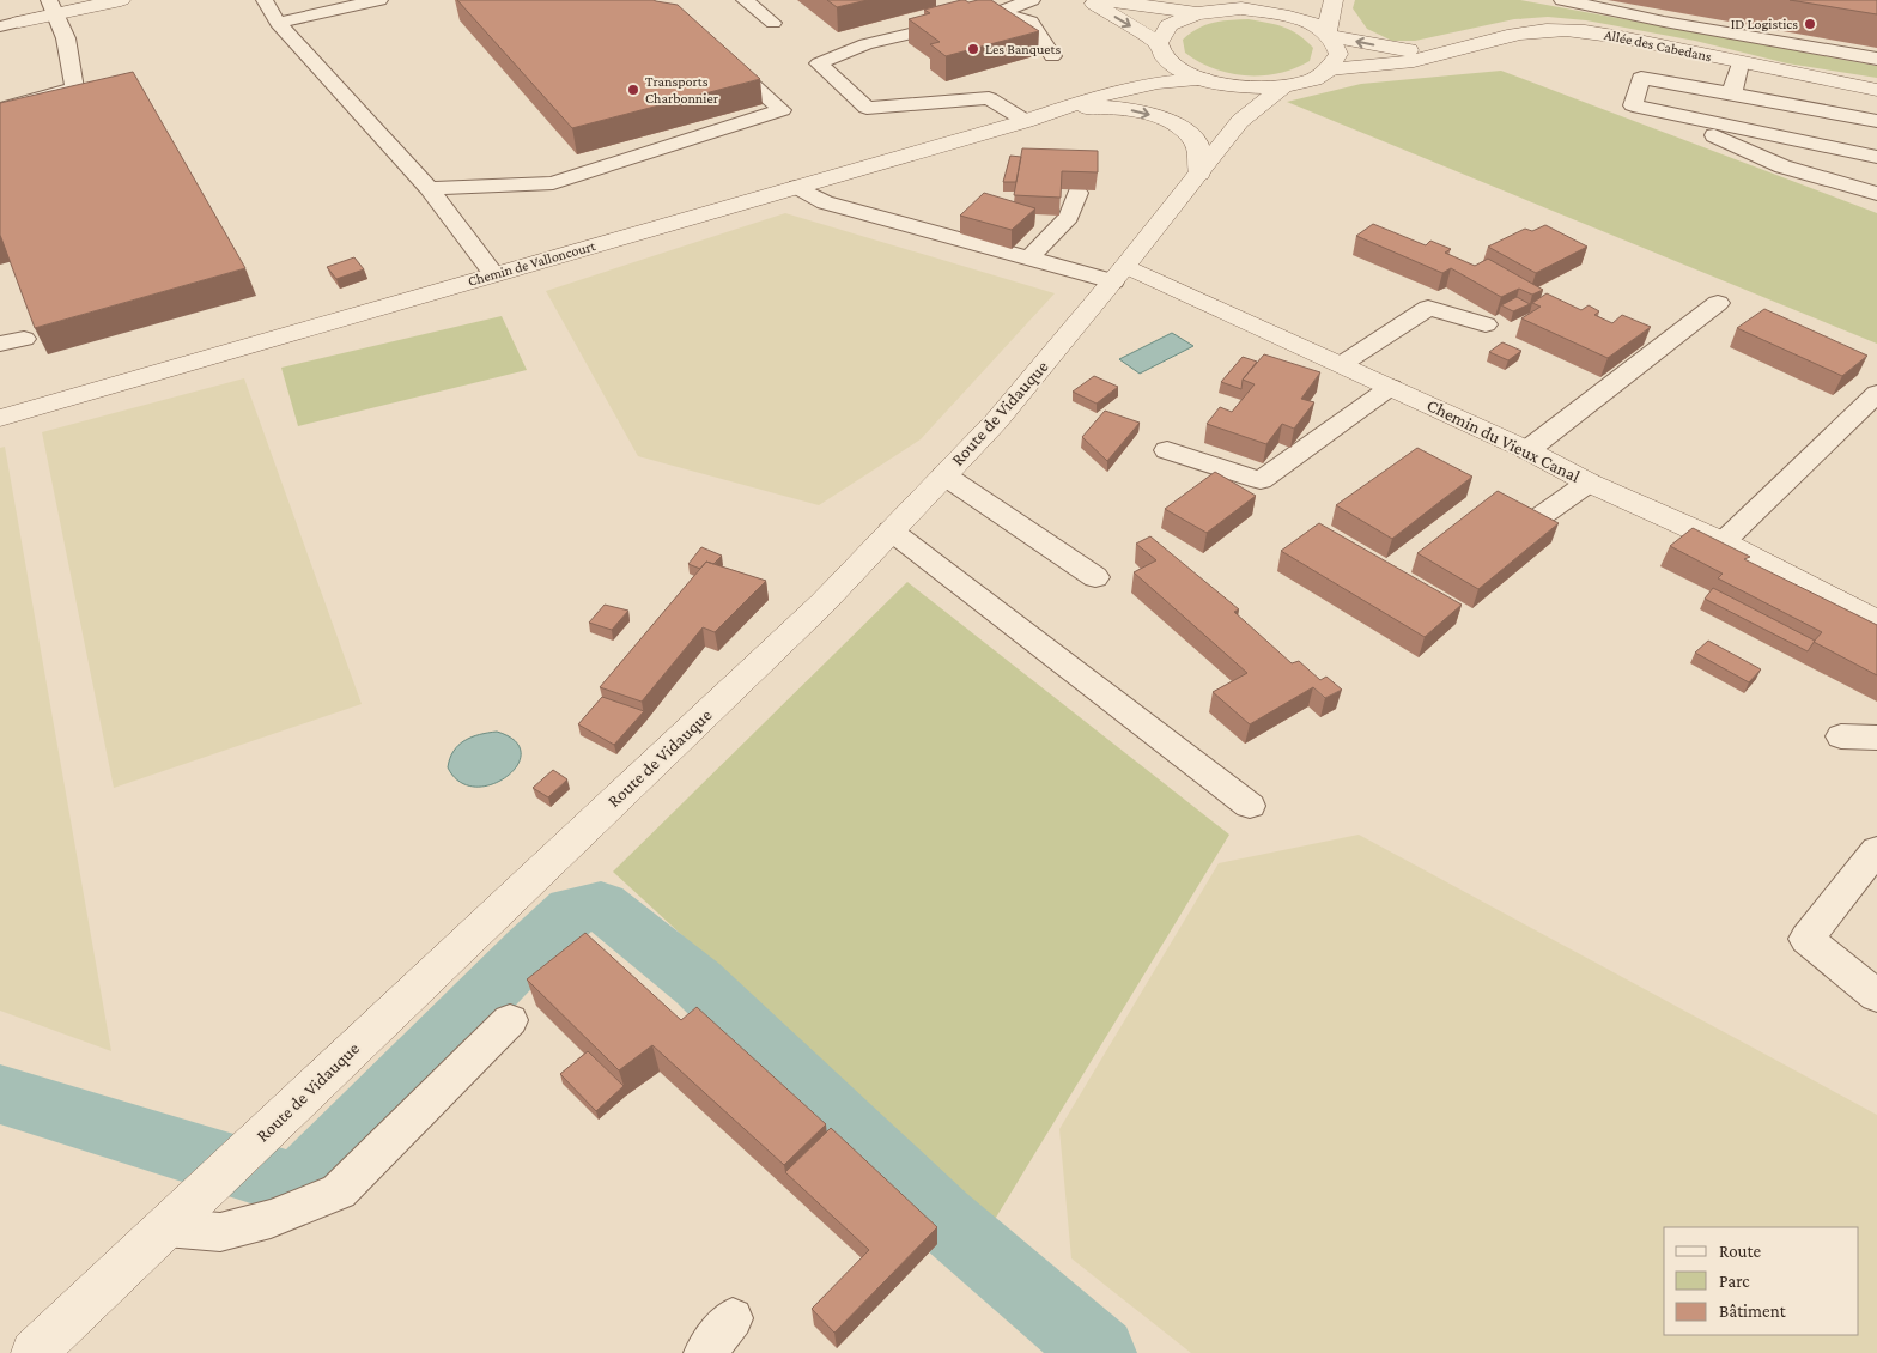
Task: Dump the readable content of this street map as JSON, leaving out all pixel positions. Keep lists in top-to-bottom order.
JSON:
{
  "streets": {
    "street": [
      "Allée des Cabedans",
      "Chemin de Valloncourt",
      "Route de Vidauque",
      "Chemin du Vieux Canal"
    ]
  },
  "crossings": [
    ["Allée des Cabedans", "Route de Vidauque"],
    ["Chemin de Valloncourt", "Route de Vidauque"],
    ["Route de Vidauque", "Chemin du Vieux Canal"]
  ],
  "places": ["ID Logistics", "Les Banquets", "Transports Charbonnier"],
  "legend": ["Route", "Parc", "Bâtiment"]
}
